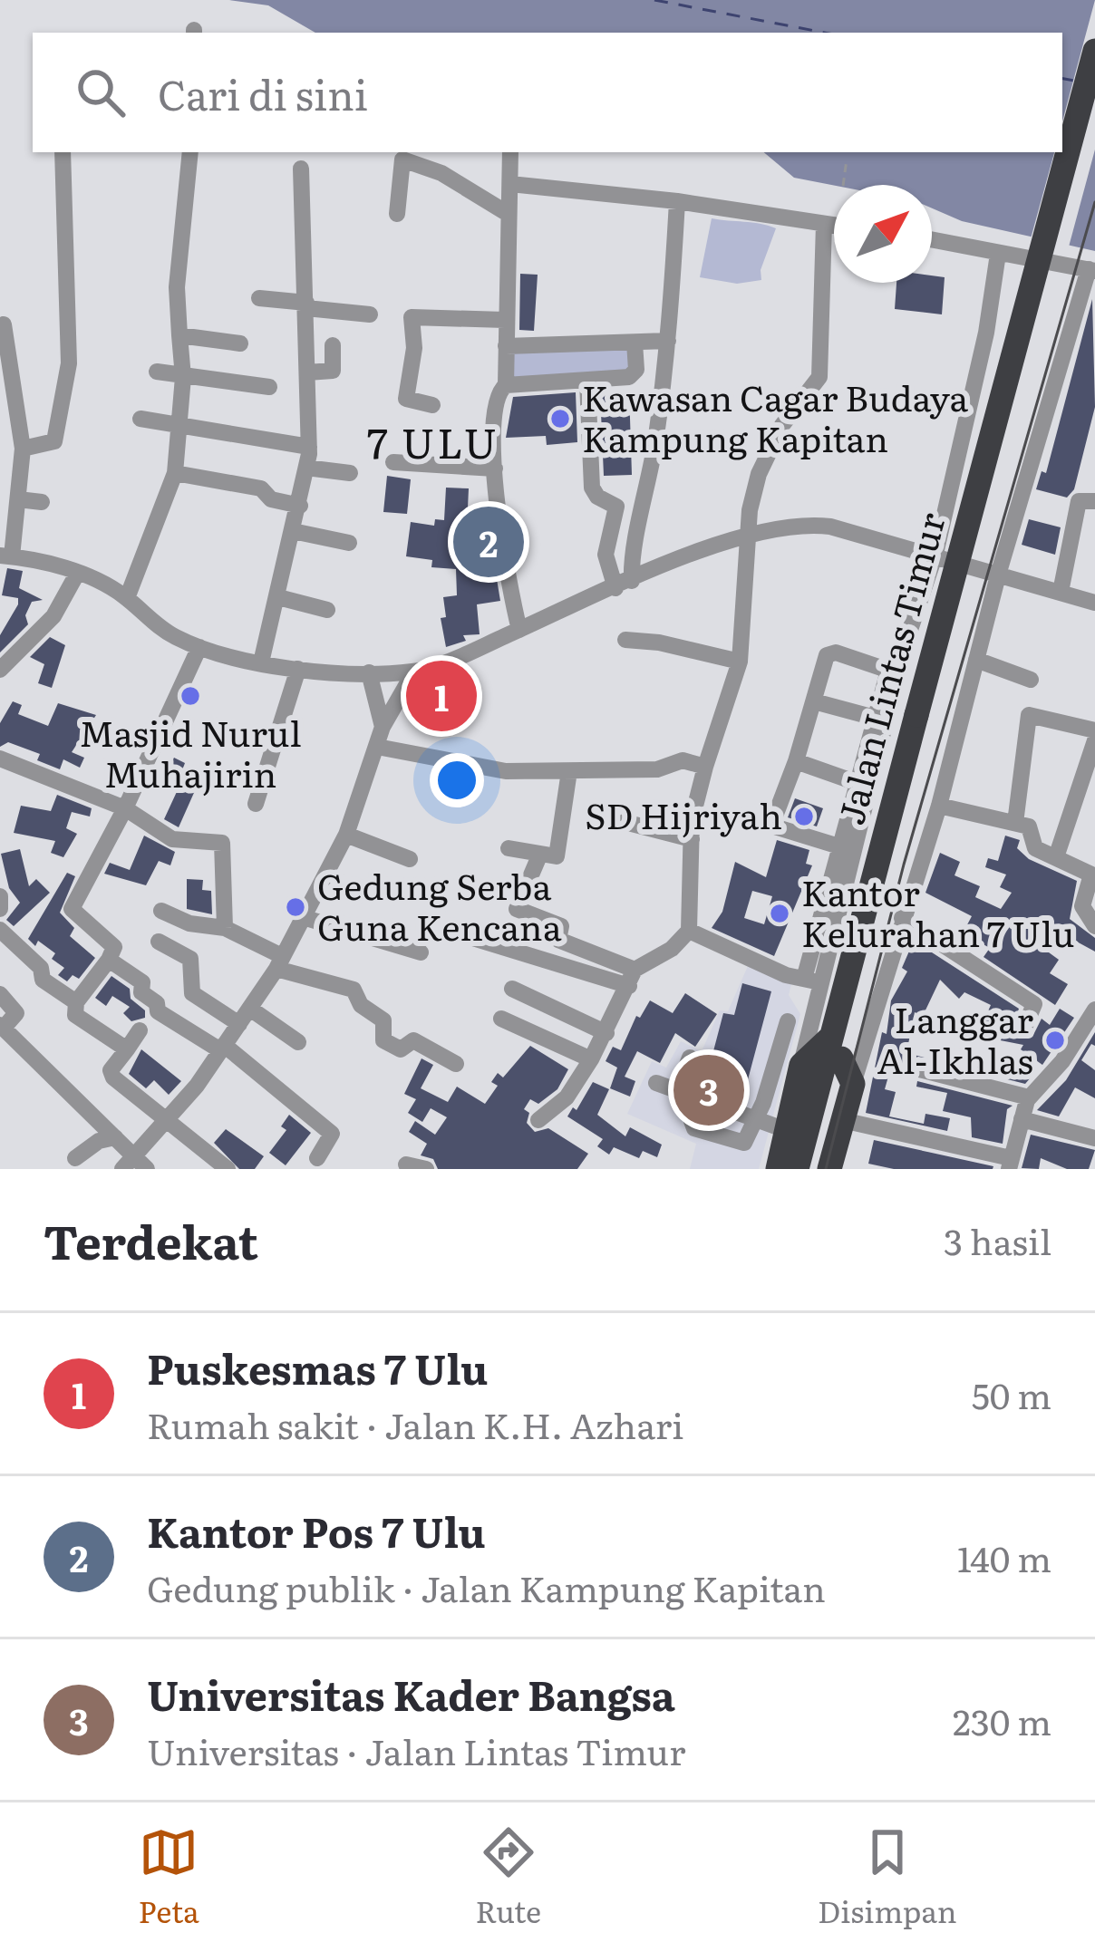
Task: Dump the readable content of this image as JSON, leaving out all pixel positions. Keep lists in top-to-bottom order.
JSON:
{
  "streets": {
    "highway": ["Jalan Lintas Timur"]
  },
  "districts": ["7 ULU"],
  "places": [
    "Kawasan Cagar Budaya Kampung Kapitan",
    "Masjid Nurul Muhajirin",
    "SD Hijriyah",
    "Gedung Serba Guna Kencana",
    "Kantor Kelurahan 7 Ulu",
    "Langgar Al-Ikhlas"
  ],
  "north": "top right",
  "page": {
    "search": "Cari di sini",
    "pins": ["2", "1", "3"],
    "heading": ["Terdekat", "3 hasil"],
    "list": [
      {
        "mark": "1",
        "name": "Puskesmas 7 Ulu",
        "note": "Rumah sakit · Jalan K.H. Azhari",
        "value": "50 m"
      },
      {
        "mark": "2",
        "name": "Kantor Pos 7 Ulu",
        "note": "Gedung publik · Jalan Kampung Kapitan",
        "value": "140 m"
      },
      {
        "mark": "3",
        "name": "Universitas Kader Bangsa",
        "note": "Universitas · Jalan Lintas Timur",
        "value": "230 m"
      }
    ],
    "nav": ["Peta", "Rute", "Disimpan"]
  }
}
